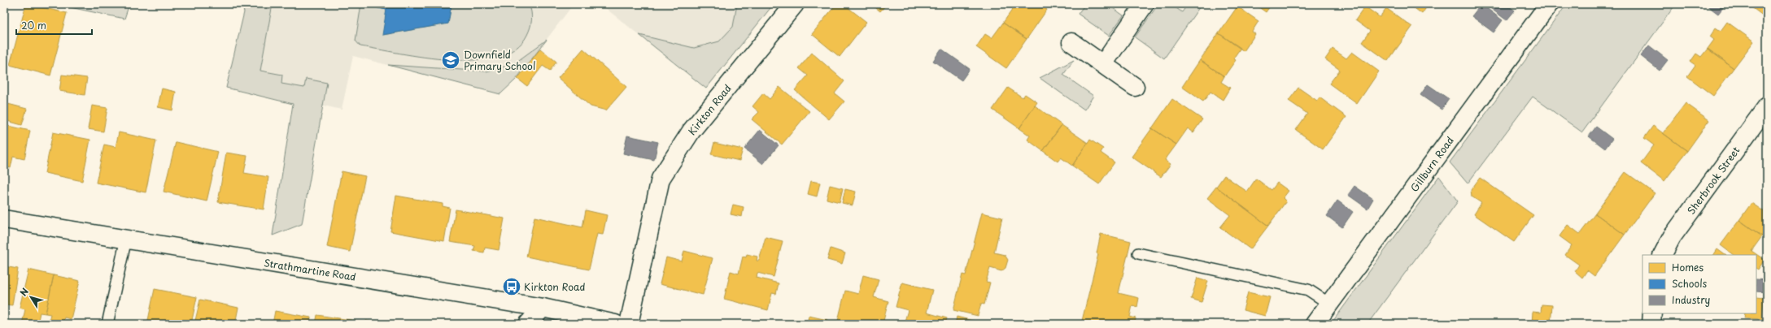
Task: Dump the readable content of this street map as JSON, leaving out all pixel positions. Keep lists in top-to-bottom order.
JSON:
{
  "streets": {
    "street": [
      "Kirkton Road",
      "Gillburn Road",
      "Sherbrook Street",
      "Strathmartine Road"
    ]
  },
  "places": {
    "school or university": ["Downfield Primary School"],
    "bus stop": ["Kirkton Road"]
  },
  "legend": ["Homes", "Schools", "Industry"],
  "scale_bar": "20 m",
  "north": "top left"
}
